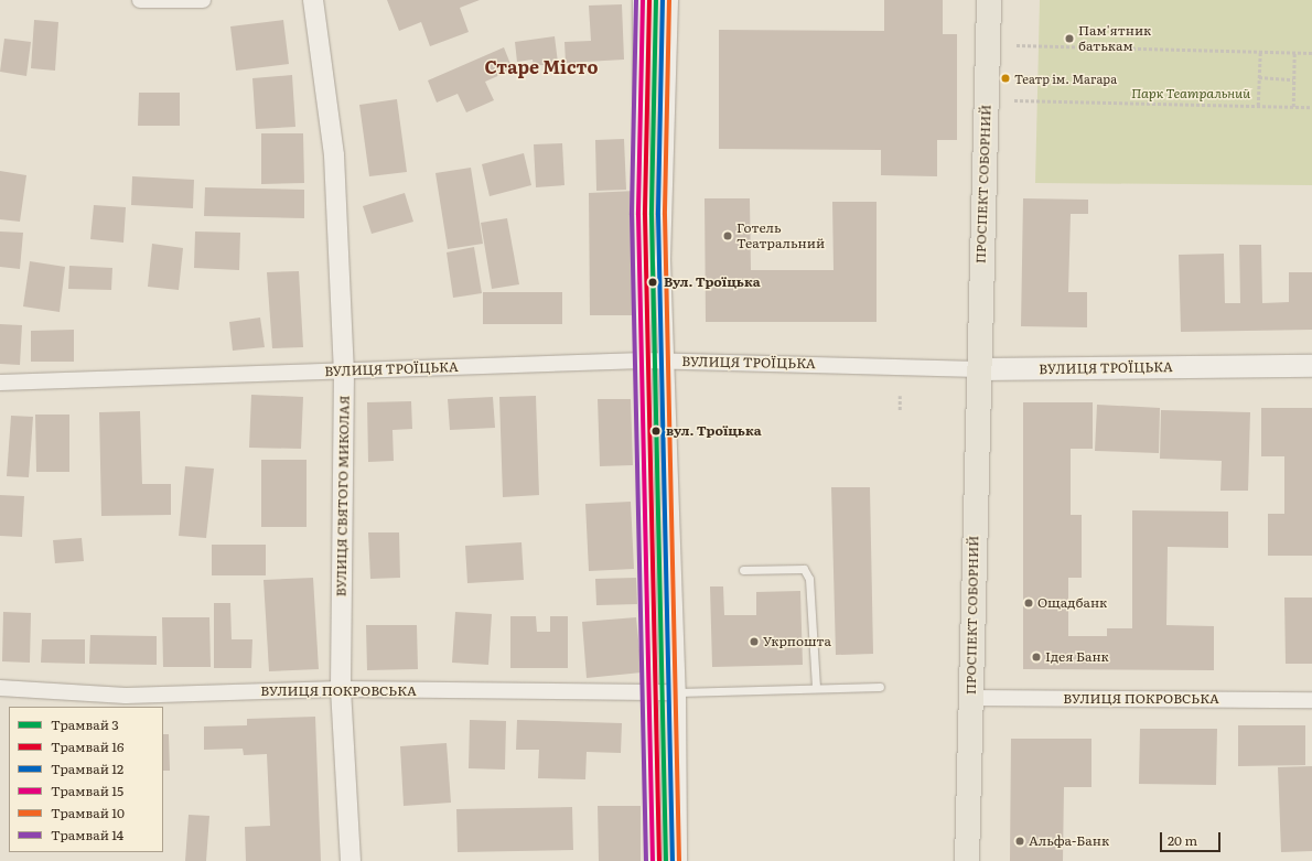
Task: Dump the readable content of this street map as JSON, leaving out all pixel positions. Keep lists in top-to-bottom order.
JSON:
{
  "streets": {
    "main road": ["ПРОСПЕКТ СОБОРНИЙ", "ВУЛИЦЯ ТРОЇЦЬКА"],
    "street": ["ВУЛИЦЯ СВЯТОГО МИКОЛАЯ", "ВУЛИЦЯ ПОКРОВСЬКА"]
  },
  "crossings": [
    ["ПРОСПЕКТ СОБОРНИЙ", "ВУЛИЦЯ ТРОЇЦЬКА"],
    ["ПРОСПЕКТ СОБОРНИЙ", "ВУЛИЦЯ ПОКРОВСЬКА"],
    ["ВУЛИЦЯ ТРОЇЦЬКА", "ВУЛИЦЯ СВЯТОГО МИКОЛАЯ"],
    ["ВУЛИЦЯ СВЯТОГО МИКОЛАЯ", "ВУЛИЦЯ ПОКРОВСЬКА"]
  ],
  "districts": ["Старе Місто"],
  "parks": ["Парк Театральний"],
  "places": [
    "Пам'ятник батькам",
    "Театр ім. Магара",
    "Готель Театральний",
    "Вул. Троїцька",
    "вул. Троїцька",
    "Ощадбанк",
    "Укрпошта",
    "Ідея Банк",
    "Альфа-Банк"
  ],
  "lines": [
    "tram line 3",
    "tram line 16",
    "tram line 12",
    "tram line 15",
    "tram line 10",
    "tram line 14"
  ],
  "legend": [
    "Трамвай 3",
    "Трамвай 16",
    "Трамвай 12",
    "Трамвай 15",
    "Трамвай 10",
    "Трамвай 14"
  ],
  "scale_bar": "20 m"
}
